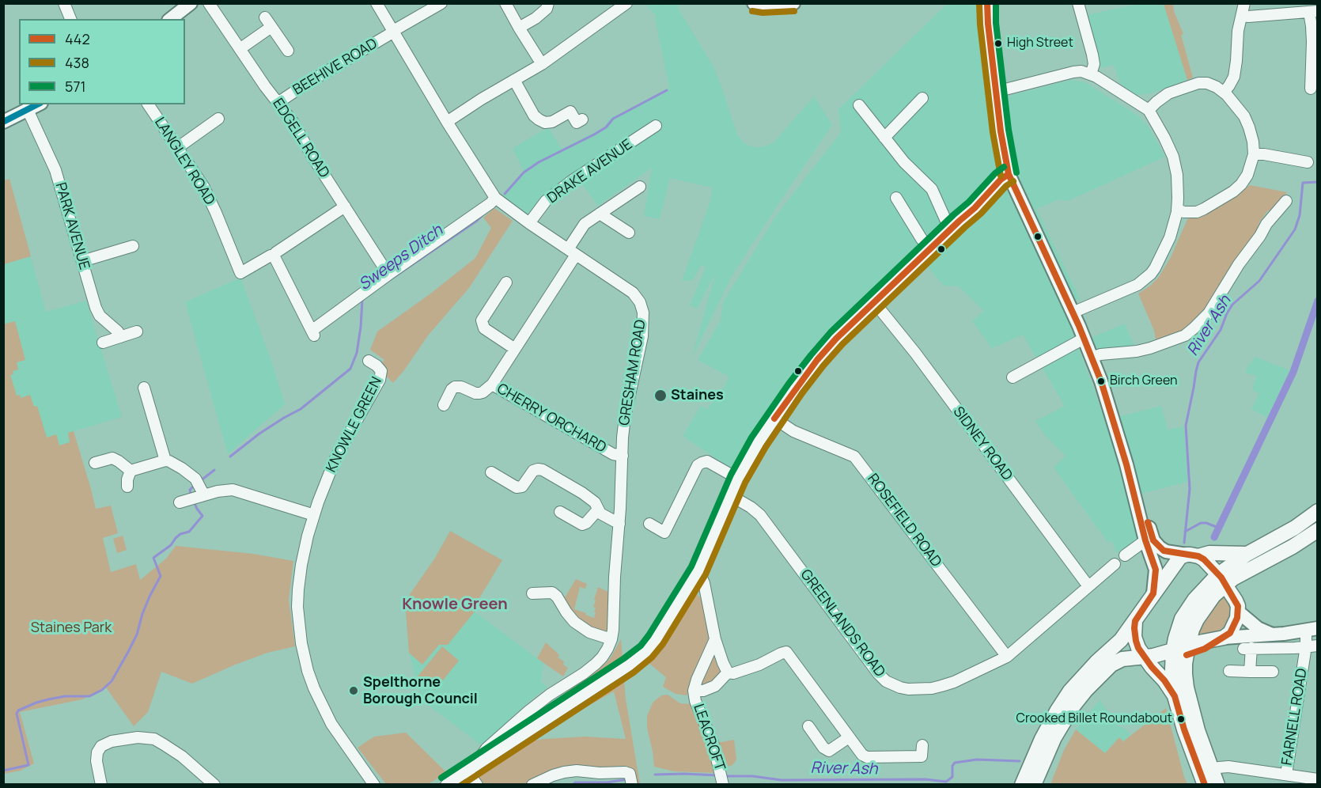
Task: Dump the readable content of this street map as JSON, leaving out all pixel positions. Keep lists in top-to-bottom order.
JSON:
{
  "streets": {
    "street": [
      "BEEHIVE ROAD",
      "EDGELL ROAD",
      "LANGLEY ROAD",
      "DRAKE AVENUE",
      "PARK AVENUE",
      "GRESHAM ROAD",
      "CHERRY ORCHARD",
      "KNOWLE GREEN",
      "SIDNEY ROAD",
      "ROSEFIELD ROAD",
      "GREENLANDS ROAD",
      "FARNELL ROAD",
      "LEACROFT"
    ]
  },
  "crossings": [
    ["BEEHIVE ROAD", "EDGELL ROAD"],
    ["BEEHIVE ROAD", "GRESHAM ROAD"],
    ["DRAKE AVENUE", "GRESHAM ROAD"],
    ["GRESHAM ROAD", "CHERRY ORCHARD"],
    ["SIDNEY ROAD", "GREENLANDS ROAD"],
    ["ROSEFIELD ROAD", "GREENLANDS ROAD"]
  ],
  "districts": ["Knowle Green"],
  "water": ["Sweeps Ditch", "River Ash"],
  "parks": ["Staines Park"],
  "places": [
    "High Street",
    "Birch Green",
    "Staines",
    "Spelthorne Borough Council",
    "Crooked Billet Roundabout"
  ],
  "lines": ["transit line 442", "transit line 438", "transit line 571"],
  "legend": ["442", "438", "571"]
}
